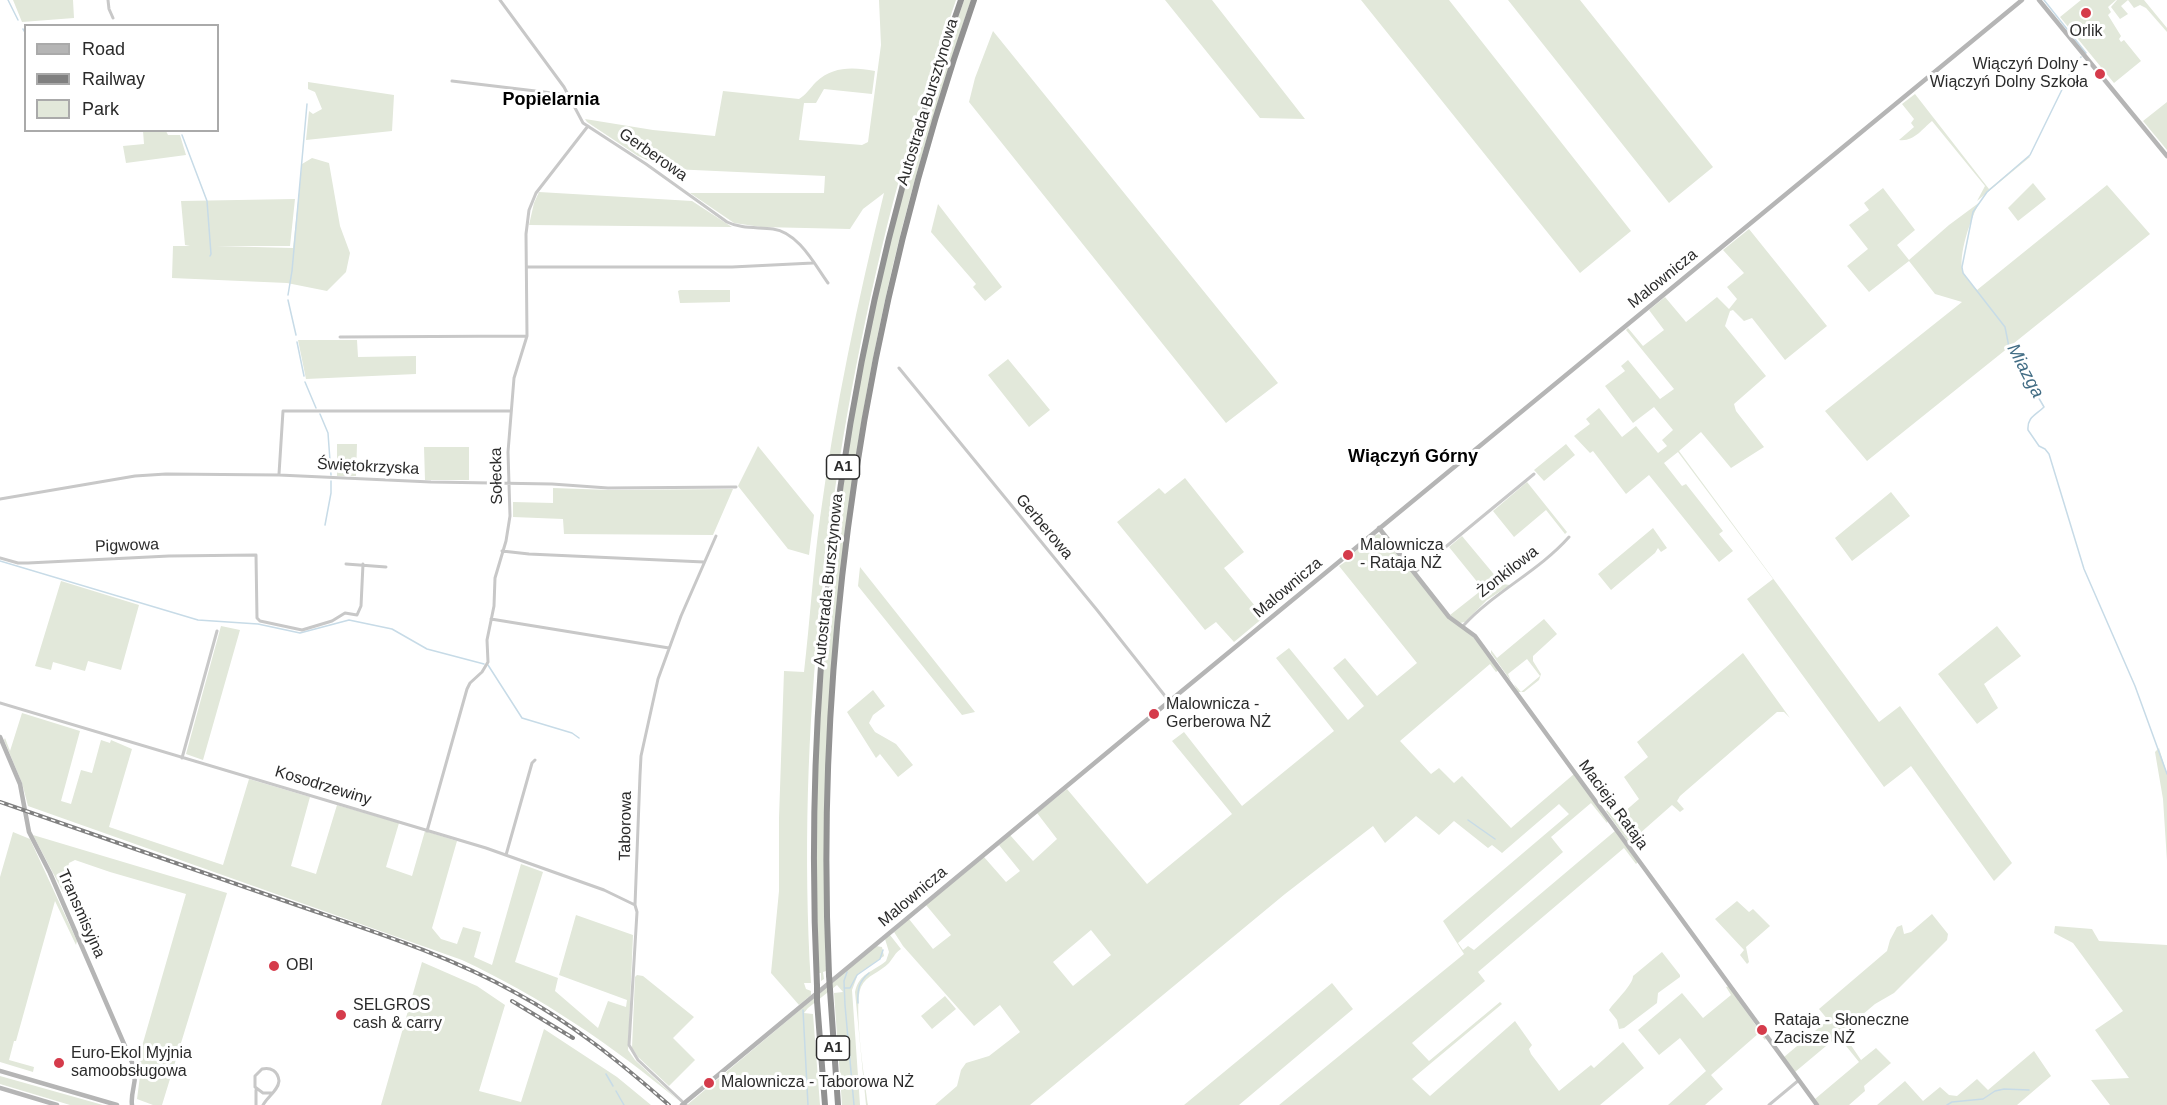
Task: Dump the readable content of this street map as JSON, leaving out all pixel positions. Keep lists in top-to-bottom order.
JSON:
{
  "streets": {
    "highway": ["Autostrada Bursztynowa", "A1"],
    "street": [
      "Gerberowa",
      "Malownicza",
      "Świętokrzyska",
      "Sołecka",
      "Pigwowa",
      "Żonkilowa",
      "Kosodrzewiny",
      "Macieja Rataja",
      "Taborowa",
      "Transmisyjna"
    ]
  },
  "crossings": [
    ["Gerberowa", "Malownicza"],
    ["Gerberowa", "Sołecka"],
    ["Malownicza", "Macieja Rataja"],
    ["Malownicza", "Taborowa"],
    ["Świętokrzyska", "Sołecka"],
    ["Sołecka", "Kosodrzewiny"],
    ["Żonkilowa", "Macieja Rataja"],
    ["Kosodrzewiny", "Taborowa"]
  ],
  "districts": ["Popielarnia", "Wiączyń Górny"],
  "water": ["Miazga"],
  "places": [
    "Orlik",
    "Wiączyń Dolny - Wiączyń Dolny Szkoła",
    "Malownicza - Rataja NŻ",
    "Malownicza - Gerberowa NŻ",
    "OBI",
    "SELGROS cash & carry",
    "Rataja - Słoneczne Zacisze NŻ",
    "Euro-Ekol Myjnia samoobsługowa",
    "Malownicza - Taborowa NŻ"
  ],
  "legend": ["Road", "Railway", "Park"]
}
